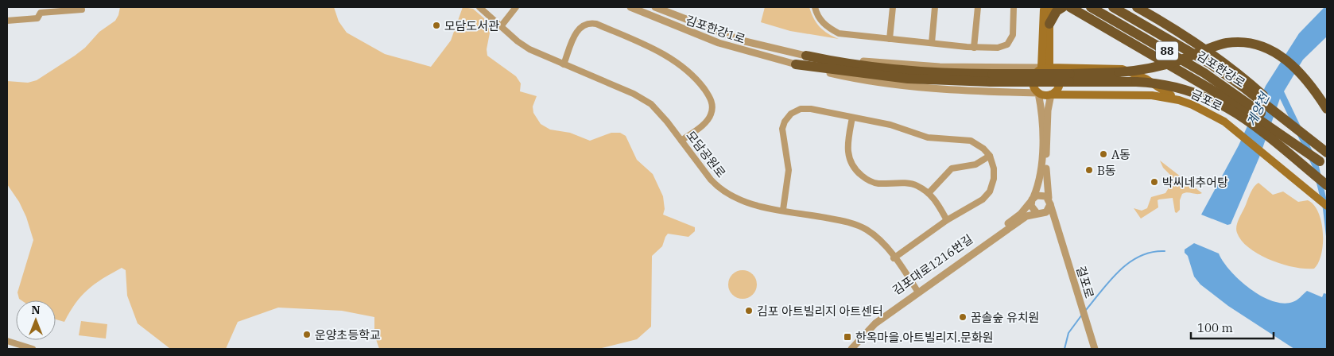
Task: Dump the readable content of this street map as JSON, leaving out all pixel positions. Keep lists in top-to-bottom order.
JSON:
{
  "streets": {
    "highway": ["88", "김포한강로"],
    "main road": ["금포로"],
    "street": [
      "김포한강1로",
      "모담공원로",
      "김포대로1216번길",
      "걸포로"
    ]
  },
  "crossings": [
    ["김포한강1로", "김포대로1216번길"],
    ["모담공원로", "김포대로1216번길"],
    ["김포대로1216번길", "걸포로"]
  ],
  "water": ["계양천"],
  "places": {
    "other": [
      "모담도서관",
      "A동",
      "B동",
      "박씨네추어탕",
      "김포 아트빌리지 아트센터",
      "꿈솔숲 유치원",
      "운양초등학교"
    ],
    "transit": ["한옥마을.아트빌리지.문화원"]
  },
  "scale_bar": "100 m",
  "north": "top"
}
